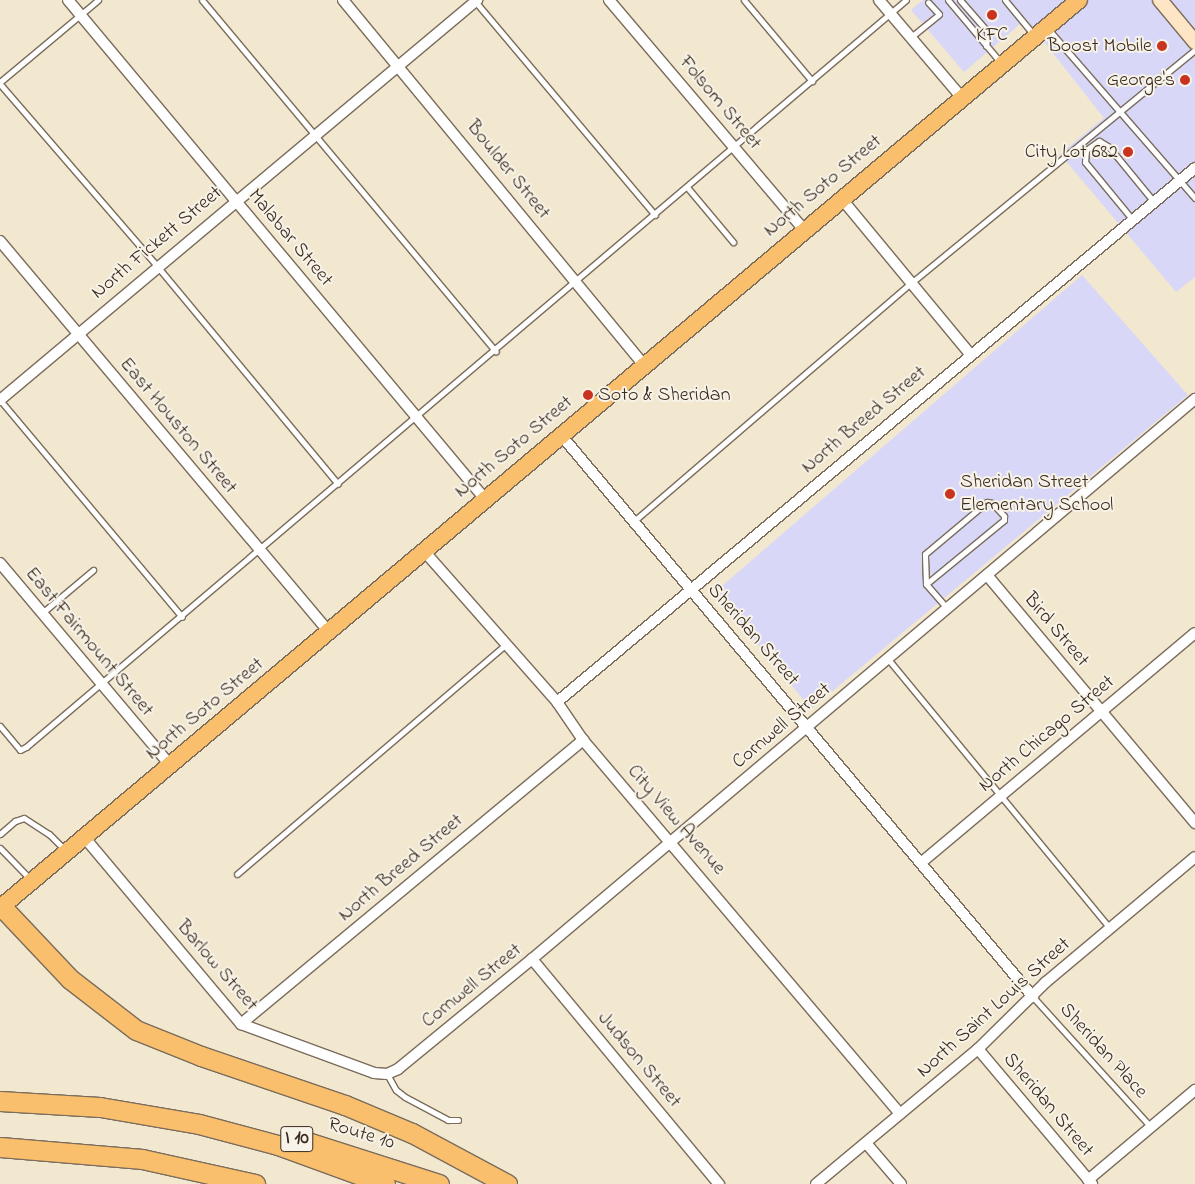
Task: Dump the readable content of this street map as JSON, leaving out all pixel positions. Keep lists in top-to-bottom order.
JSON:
{
  "streets": {
    "highway": ["Route 10", "I 10"],
    "main road": ["North Soto Street"],
    "street": [
      "Folsom Street",
      "Boulder Street",
      "Malabar Street",
      "North Fickett Street",
      "North Breed Street",
      "East Houston Street",
      "Bird Street",
      "Sheridan Street",
      "East Fairmount Street",
      "Cornwell Street",
      "North Chicago Street",
      "City View Avenue",
      "Barlow Street",
      "North Saint Louis Street",
      "Judson Street"
    ],
    "lane": ["Sheridan Place"]
  },
  "crossings": [
    ["Folsom Street", "North Soto Street"],
    ["Boulder Street", "North Soto Street"],
    ["Boulder Street", "North Fickett Street"],
    ["North Soto Street", "Malabar Street"],
    ["North Soto Street", "East Houston Street"],
    ["North Soto Street", "Sheridan Street"],
    ["North Soto Street", "East Fairmount Street"],
    ["North Soto Street", "City View Avenue"],
    ["North Soto Street", "Barlow Street"],
    ["Malabar Street", "North Fickett Street"],
    ["North Fickett Street", "East Houston Street"],
    ["North Breed Street", "Sheridan Street"],
    ["North Breed Street", "City View Avenue"],
    ["North Breed Street", "Barlow Street"],
    ["Bird Street", "Cornwell Street"],
    ["Bird Street", "North Chicago Street"],
    ["Sheridan Street", "Cornwell Street"],
    ["Sheridan Street", "North Chicago Street"],
    ["Sheridan Street", "North Saint Louis Street"],
    ["Sheridan Street", "Sheridan Place"],
    ["Cornwell Street", "City View Avenue"],
    ["Cornwell Street", "Barlow Street"],
    ["Cornwell Street", "Judson Street"],
    ["City View Avenue", "North Saint Louis Street"],
    ["North Saint Louis Street", "Sheridan Place"],
    ["Route 10", "I 10"]
  ],
  "places": [
    "KFC",
    "Boost Mobile",
    "George's",
    "City Lot 682",
    "Soto & Sheridan",
    "Sheridan Street Elementary School"
  ]
}
